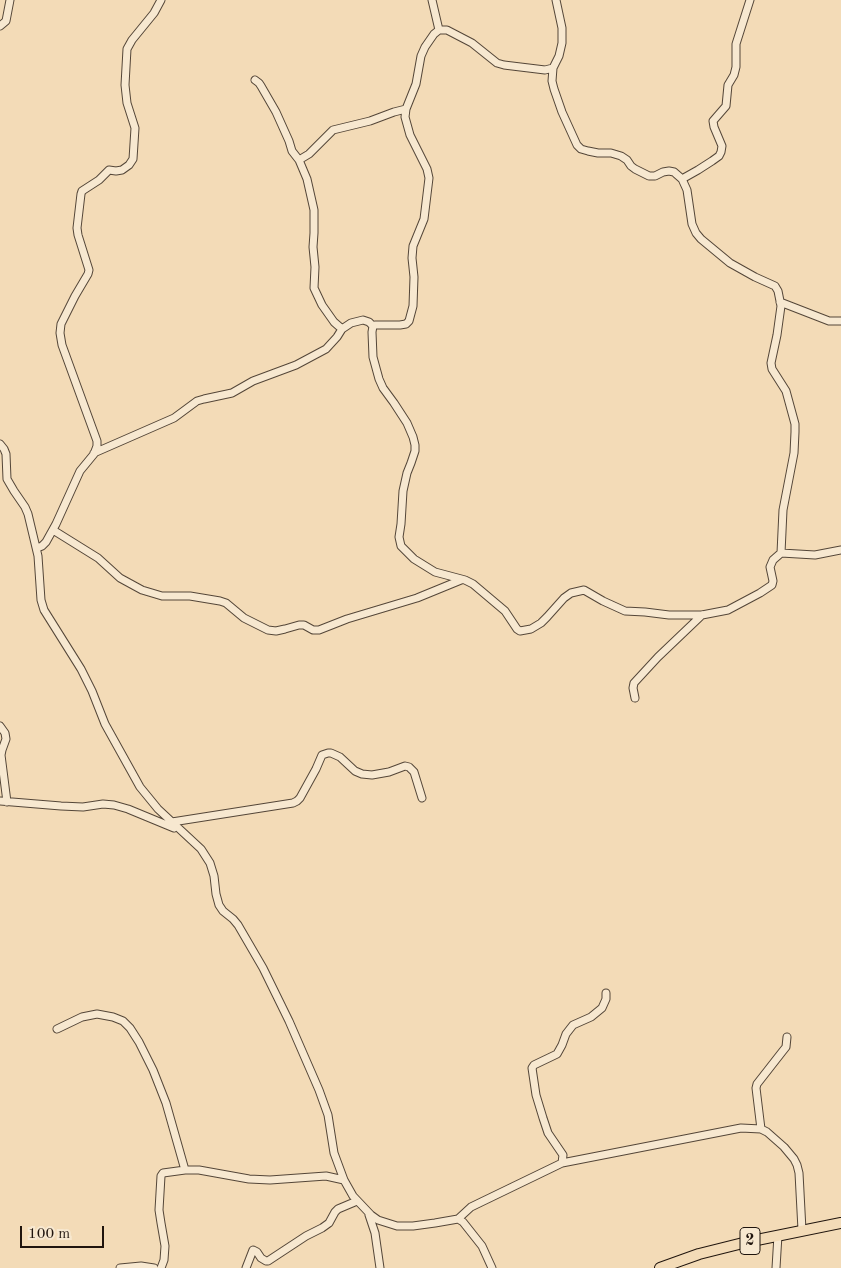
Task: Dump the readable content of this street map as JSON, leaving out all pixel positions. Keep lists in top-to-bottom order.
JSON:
{
  "streets": {
    "highway": ["2"]
  },
  "scale_bar": "100 m"
}
